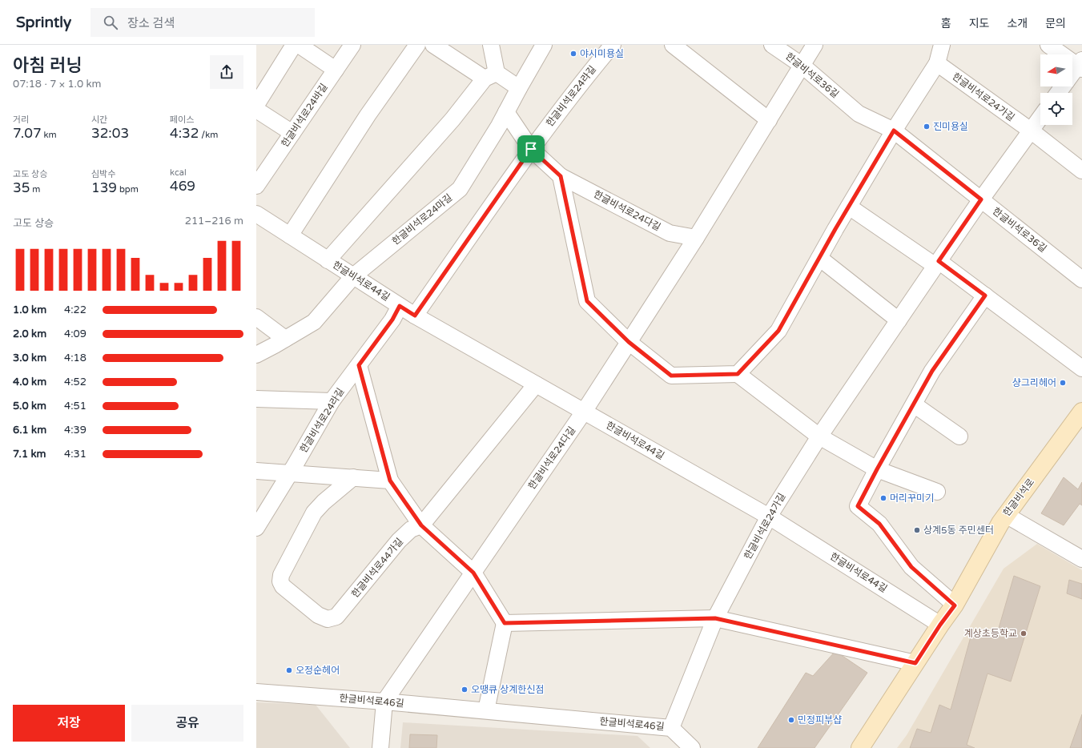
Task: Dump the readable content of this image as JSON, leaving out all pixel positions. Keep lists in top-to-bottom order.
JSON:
{
  "streets": {
    "main road": ["한글비석로"],
    "street": [
      "한글비석로36길",
      "한글비석로24라길",
      "한글비석로24가길",
      "한글비석로24바길",
      "한글비석로24다길",
      "한글비석로24마길",
      "한글비석로44길",
      "한글비석로44가길",
      "한글비석로46길"
    ]
  },
  "crossings": [
    ["한글비석로36길", "한글비석로24가길"],
    ["한글비석로36길", "한글비석로24다길"],
    ["한글비석로24라길", "한글비석로24다길"],
    ["한글비석로24라길", "한글비석로44길"],
    ["한글비석로24가길", "한글비석로44길"],
    ["한글비석로24가길", "한글비석로46길"],
    ["한글비석로24다길", "한글비석로44길"],
    ["한글비석로24다길", "한글비석로46길"],
    ["한글비석로24마길", "한글비석로44길"],
    ["한글비석로44길", "한글비석로"]
  ],
  "places": [
    "야시미용실",
    "진미용실",
    "샹그리헤어",
    "머리꾸미기",
    "상계5동 주민센터",
    "계상초등학교",
    "오정순헤어",
    "오땡큐 상계한신점",
    "민정피부샵"
  ],
  "north": "left",
  "page": {
    "header": "Sprintly",
    "search": "장소 검색",
    "nav": [
      "홈",
      "지도",
      "소개",
      "문의"
    ],
    "heading": ["아침 러닝", "07:18 · 7 × 1.0 km"],
    "stats": [
      ["거리", "7.07 km"],
      ["시간", "32:03"],
      ["페이스", "4:32 /km"],
      ["고도 상승", "35 m"],
      ["심박수", "139 bpm"],
      ["kcal", "469"]
    ],
    "chart": ["고도 상승", "211–216 m"],
    "list": [
      {
        "name": "1.0 km",
        "note": "4:22"
      },
      {
        "name": "2.0 km",
        "note": "4:09"
      },
      {
        "name": "3.0 km",
        "note": "4:18"
      },
      {
        "name": "4.0 km",
        "note": "4:52"
      },
      {
        "name": "5.0 km",
        "note": "4:51"
      },
      {
        "name": "6.1 km",
        "note": "4:39"
      },
      {
        "name": "7.1 km",
        "note": "4:31"
      }
    ],
    "buttons": ["저장", "공유"]
  }
}
